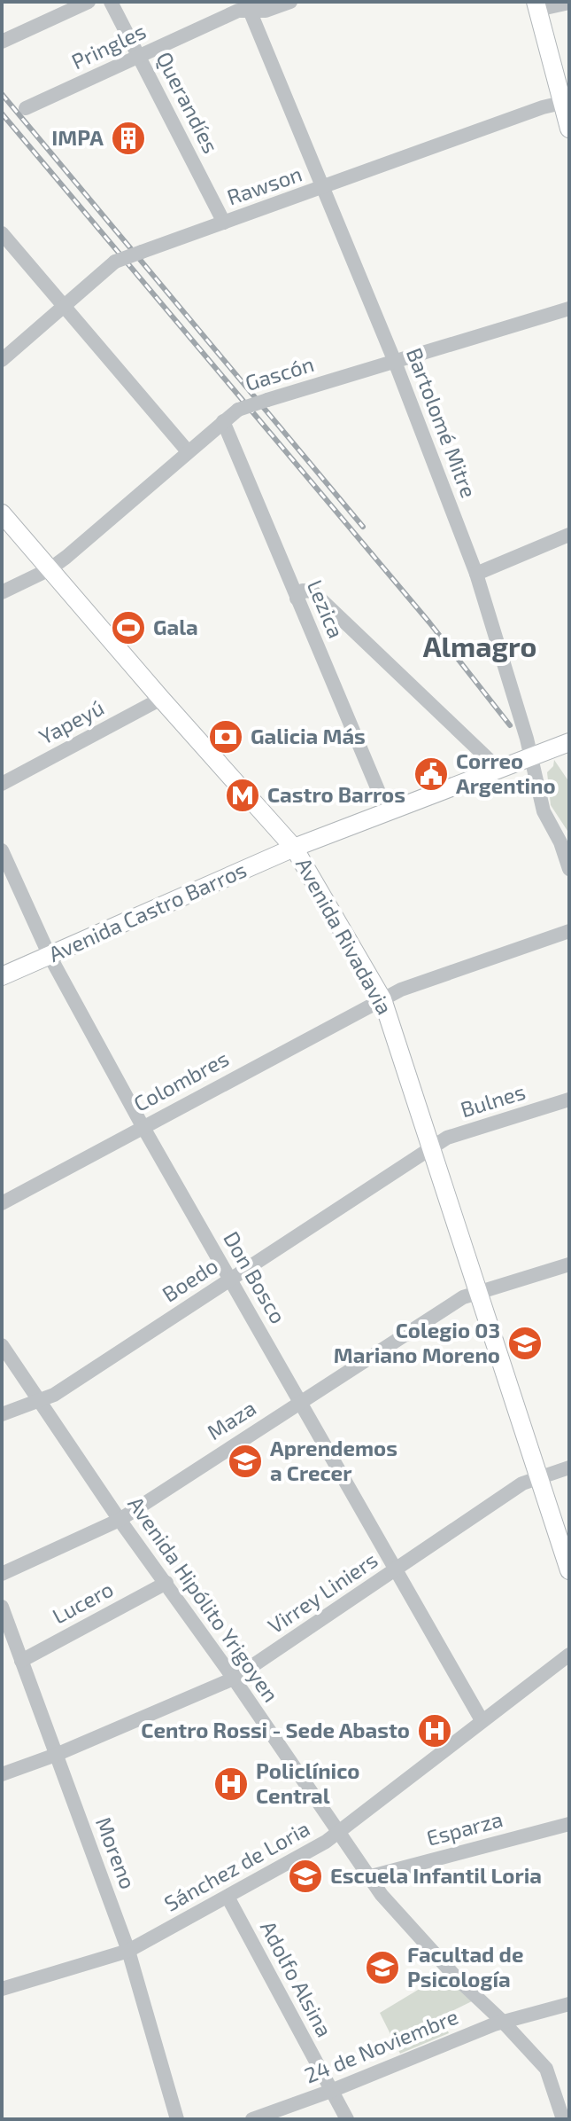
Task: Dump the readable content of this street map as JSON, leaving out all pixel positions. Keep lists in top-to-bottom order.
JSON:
{
  "streets": {
    "main road": ["Avenida Castro Barros", "Avenida Rivadavia"],
    "street": [
      "Pringles",
      "Querandíes",
      "Rawson",
      "Gascón",
      "Bartolomé Mitre",
      "Lezica",
      "Yapeyú",
      "Colombres",
      "Bulnes",
      "Don Bosco",
      "Boedo",
      "Maza",
      "Virrey Liniers",
      "Avenida Hipólito Yrigoyen",
      "Lucero",
      "Esparza",
      "Moreno",
      "Sánchez de Loria",
      "Adolfo Alsina",
      "24 de Noviembre"
    ]
  },
  "crossings": [
    ["Pringles", "Querandíes"],
    ["Pringles", "Bartolomé Mitre"],
    ["Querandíes", "Rawson"],
    ["Rawson", "Bartolomé Mitre"],
    ["Gascón", "Bartolomé Mitre"],
    ["Gascón", "Lezica"],
    ["Gascón", "Avenida Rivadavia"],
    ["Bartolomé Mitre", "Avenida Castro Barros"],
    ["Lezica", "Avenida Castro Barros"],
    ["Yapeyú", "Avenida Rivadavia"],
    ["Avenida Castro Barros", "Avenida Rivadavia"],
    ["Avenida Castro Barros", "Don Bosco"],
    ["Avenida Rivadavia", "Colombres"],
    ["Avenida Rivadavia", "Bulnes"],
    ["Avenida Rivadavia", "Boedo"],
    ["Avenida Rivadavia", "Maza"],
    ["Avenida Rivadavia", "Virrey Liniers"],
    ["Colombres", "Don Bosco"],
    ["Bulnes", "Boedo"],
    ["Don Bosco", "Boedo"],
    ["Don Bosco", "Maza"],
    ["Don Bosco", "Virrey Liniers"],
    ["Don Bosco", "Sánchez de Loria"],
    ["Boedo", "Avenida Hipólito Yrigoyen"],
    ["Maza", "Avenida Hipólito Yrigoyen"],
    ["Virrey Liniers", "Avenida Hipólito Yrigoyen"],
    ["Virrey Liniers", "Moreno"],
    ["Avenida Hipólito Yrigoyen", "Lucero"],
    ["Avenida Hipólito Yrigoyen", "Esparza"],
    ["Avenida Hipólito Yrigoyen", "Sánchez de Loria"],
    ["Avenida Hipólito Yrigoyen", "24 de Noviembre"],
    ["Lucero", "Moreno"],
    ["Moreno", "Sánchez de Loria"],
    ["Sánchez de Loria", "Adolfo Alsina"],
    ["Adolfo Alsina", "24 de Noviembre"]
  ],
  "districts": ["Almagro"],
  "places": {
    "building": ["IMPA"],
    "sports": ["Gala"],
    "bank": ["Galicia Más"],
    "public building": ["Correo Argentino"],
    "metro station": ["Castro Barros"],
    "school or university": [
      "Colegio 03 Mariano Moreno",
      "Aprendemos a Crecer",
      "Escuela Infantil Loria",
      "Facultad de Psicología"
    ],
    "hospital": ["Centro Rossi - Sede Abasto", "Policlínico Central"]
  }
}
